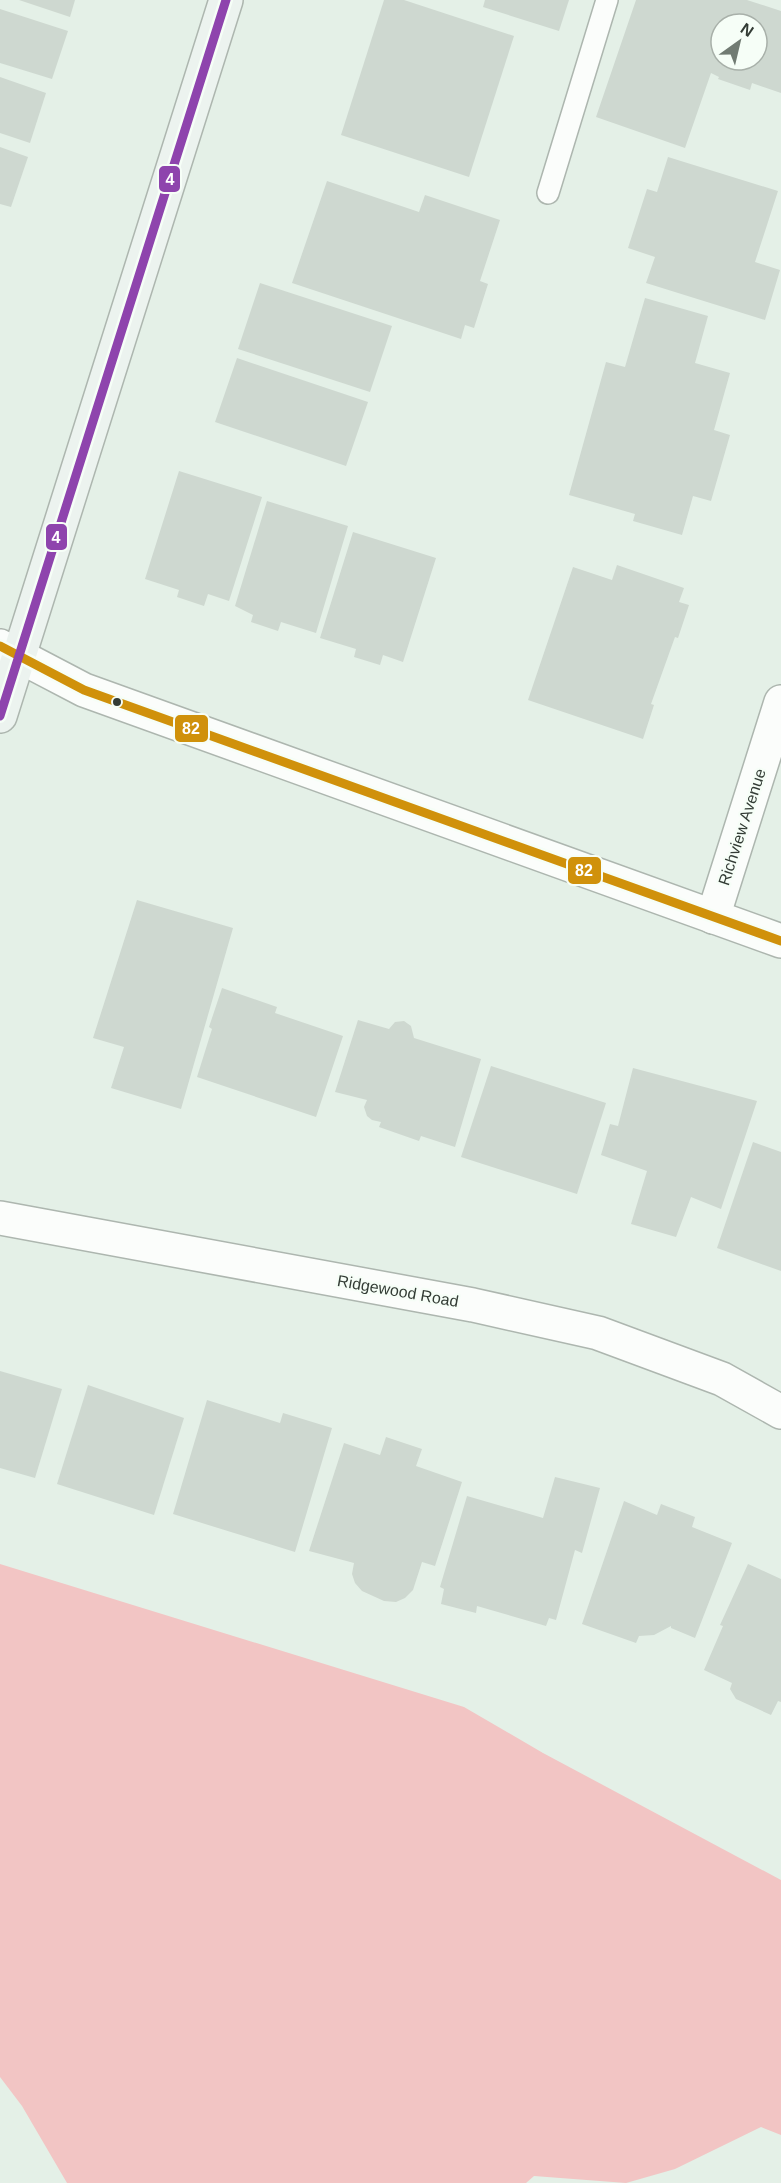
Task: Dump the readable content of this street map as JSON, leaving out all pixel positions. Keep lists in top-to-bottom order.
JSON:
{
  "streets": {
    "street": ["Richview Avenue", "Ridgewood Road"]
  },
  "lines": ["transit line 4", "transit line 82"],
  "north": "top right"
}
